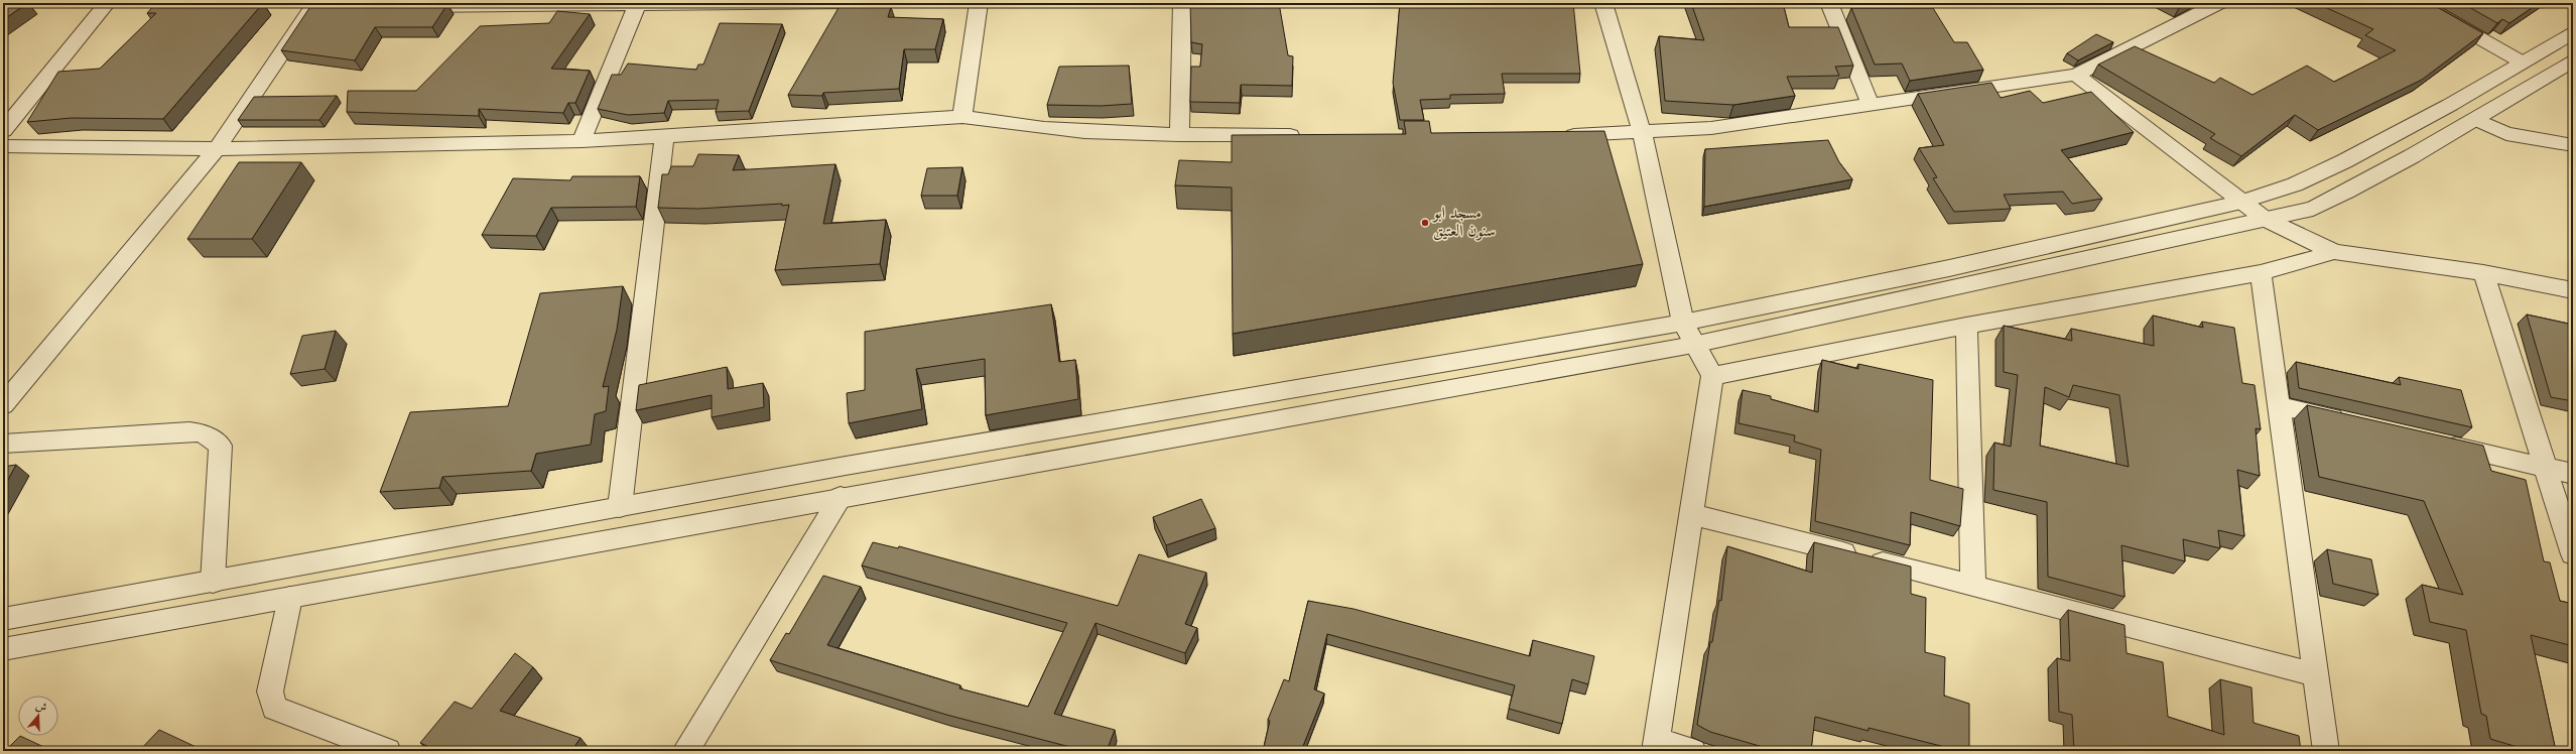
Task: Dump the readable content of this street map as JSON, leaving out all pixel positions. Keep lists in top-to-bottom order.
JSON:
{
  "places": ["مسجد ابو سنون العتيق"],
  "north": "top"
}
